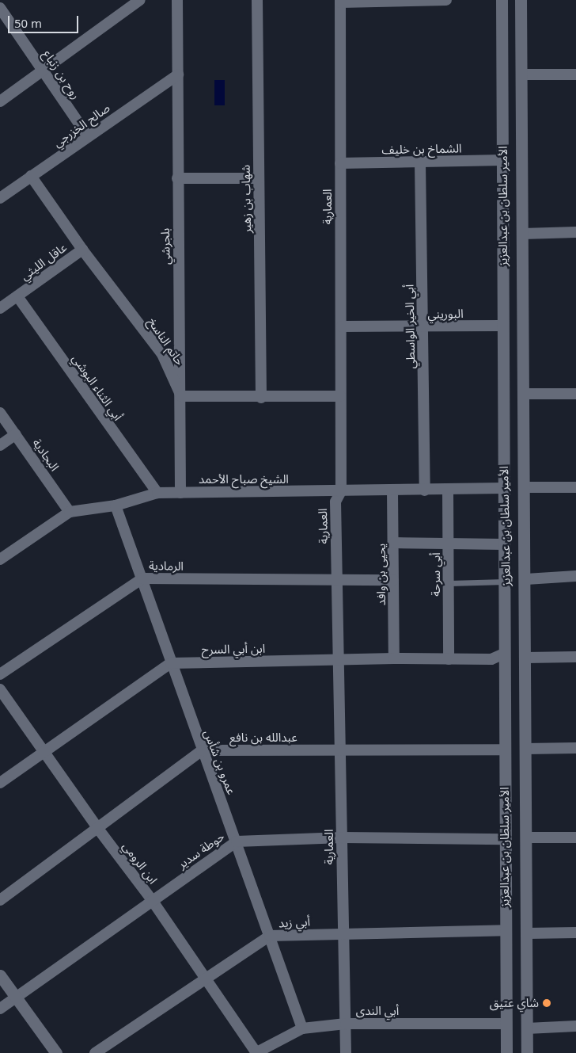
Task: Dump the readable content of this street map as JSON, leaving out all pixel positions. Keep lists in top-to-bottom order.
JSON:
{
  "streets": {
    "street": [
      "روح بن زنباع",
      "صالح الخزرجي",
      "الشماخ بن خليف",
      "شهاب بن زهير",
      "الأمير سلطان بن عبدالعزيز",
      "العمارية",
      "بلجرشي",
      "عاقل الليثي",
      "البوريني",
      "أبي الخير الواسطي",
      "حاتم الناسخ",
      "أبي الثناء البوشي",
      "البجادية",
      "الشيخ صباح الأحمد",
      "الرمادية",
      "يحيى بن وافد",
      "أبي سرحة",
      "ابن أبي السرح",
      "عبدالله بن نافع",
      "عمرو بن شأس",
      "حوطة سدير",
      "ابن الرومي",
      "أبي زيد",
      "أبي الندى"
    ]
  },
  "crossings": [
    ["روح بن زنباع", "صالح الخزرجي"],
    ["صالح الخزرجي", "بلجرشي"],
    ["صالح الخزرجي", "حاتم الناسخ"],
    ["الشماخ بن خليف", "الأمير سلطان بن عبدالعزيز"],
    ["الشماخ بن خليف", "العمارية"],
    ["الشماخ بن خليف", "أبي الخير الواسطي"],
    ["الأمير سلطان بن عبدالعزيز", "البوريني"],
    ["الأمير سلطان بن عبدالعزيز", "الشيخ صباح الأحمد"],
    ["الأمير سلطان بن عبدالعزيز", "ابن أبي السرح"],
    ["الأمير سلطان بن عبدالعزيز", "عبدالله بن نافع"],
    ["الأمير سلطان بن عبدالعزيز", "حوطة سدير"],
    ["الأمير سلطان بن عبدالعزيز", "أبي زيد"],
    ["الأمير سلطان بن عبدالعزيز", "أبي الندى"],
    ["العمارية", "البوريني"],
    ["العمارية", "الشيخ صباح الأحمد"],
    ["العمارية", "الرمادية"],
    ["العمارية", "ابن أبي السرح"],
    ["العمارية", "عبدالله بن نافع"],
    ["العمارية", "حوطة سدير"],
    ["العمارية", "أبي زيد"],
    ["العمارية", "أبي الندى"],
    ["بلجرشي", "حاتم الناسخ"],
    ["بلجرشي", "الشيخ صباح الأحمد"],
    ["عاقل الليثي", "حاتم الناسخ"],
    ["عاقل الليثي", "أبي الثناء البوشي"],
    ["البوريني", "أبي الخير الواسطي"],
    ["أبي الخير الواسطي", "الشيخ صباح الأحمد"],
    ["أبي الثناء البوشي", "الشيخ صباح الأحمد"],
    ["البجادية", "الشيخ صباح الأحمد"],
    ["الشيخ صباح الأحمد", "يحيى بن وافد"],
    ["الشيخ صباح الأحمد", "أبي سرحة"],
    ["الشيخ صباح الأحمد", "عمرو بن شأس"],
    ["الرمادية", "يحيى بن وافد"],
    ["الرمادية", "عمرو بن شأس"],
    ["يحيى بن وافد", "ابن أبي السرح"],
    ["أبي سرحة", "ابن أبي السرح"],
    ["ابن أبي السرح", "عمرو بن شأس"],
    ["عبدالله بن نافع", "عمرو بن شأس"],
    ["عمرو بن شأس", "حوطة سدير"],
    ["عمرو بن شأس", "أبي زيد"],
    ["عمرو بن شأس", "أبي الندى"],
    ["حوطة سدير", "ابن الرومي"],
    ["ابن الرومي", "أبي زيد"],
    ["ابن الرومي", "أبي الندى"]
  ],
  "places": ["شاي عتيق"],
  "scale_bar": "50 m"
}
